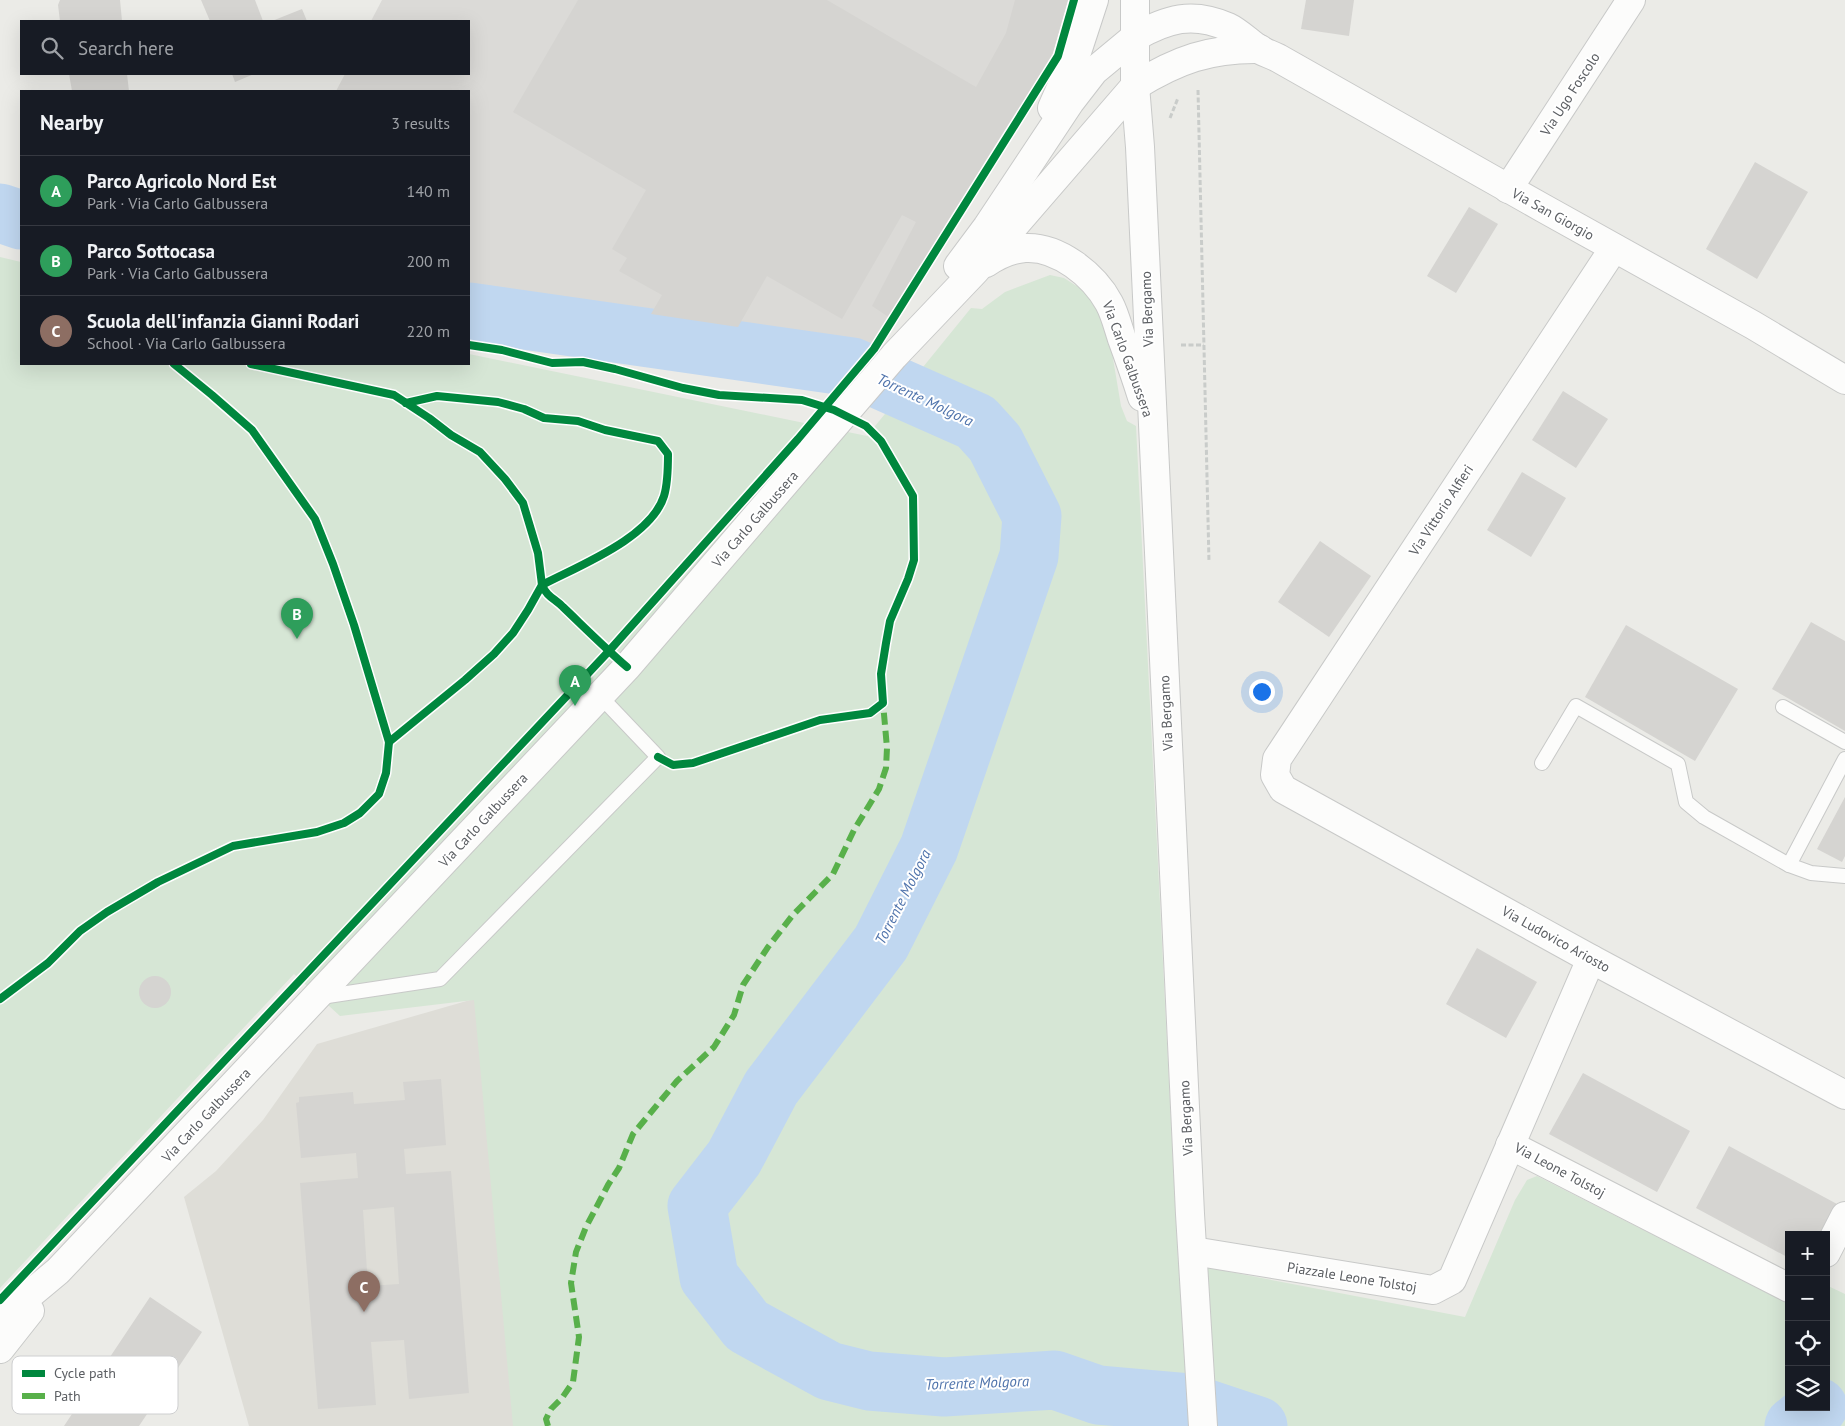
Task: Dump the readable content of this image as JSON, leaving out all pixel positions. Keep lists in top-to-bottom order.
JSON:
{
  "streets": {
    "street": [
      "Via Ugo Foscolo",
      "Via San Giorgio",
      "Via Bergamo",
      "Via Carlo Galbussera",
      "Via Vittorio Alfieri",
      "Via Ludovico Ariosto",
      "Via Leone Tolstoj",
      "Piazzale Leone Tolstoj"
    ]
  },
  "crossings": [
    ["Via Ugo Foscolo", "Via San Giorgio"],
    ["Via San Giorgio", "Via Bergamo"],
    ["Via San Giorgio", "Via Carlo Galbussera"],
    ["Via San Giorgio", "Via Vittorio Alfieri"],
    ["Via Bergamo", "Via Carlo Galbussera"],
    ["Via Bergamo", "Piazzale Leone Tolstoj"],
    ["Via Vittorio Alfieri", "Via Ludovico Ariosto"],
    ["Via Ludovico Ariosto", "Via Leone Tolstoj"],
    ["Via Leone Tolstoj", "Piazzale Leone Tolstoj"]
  ],
  "water": ["Torrente Molgora"],
  "legend": ["Cycle path", "Path"],
  "page": {
    "search": "Search here",
    "heading": ["Nearby", "3 results"],
    "list": [
      {
        "mark": "A",
        "name": "Parco Agricolo Nord Est",
        "note": "Park · Via Carlo Galbussera",
        "value": "140 m"
      },
      {
        "mark": "B",
        "name": "Parco Sottocasa",
        "note": "Park · Via Carlo Galbussera",
        "value": "200 m"
      },
      {
        "mark": "C",
        "name": "Scuola dell'infanzia Gianni Rodari",
        "note": "School · Via Carlo Galbussera",
        "value": "220 m"
      }
    ],
    "pins": ["B", "A", "C"],
    "map_buttons": ["+", "−"]
  }
}
